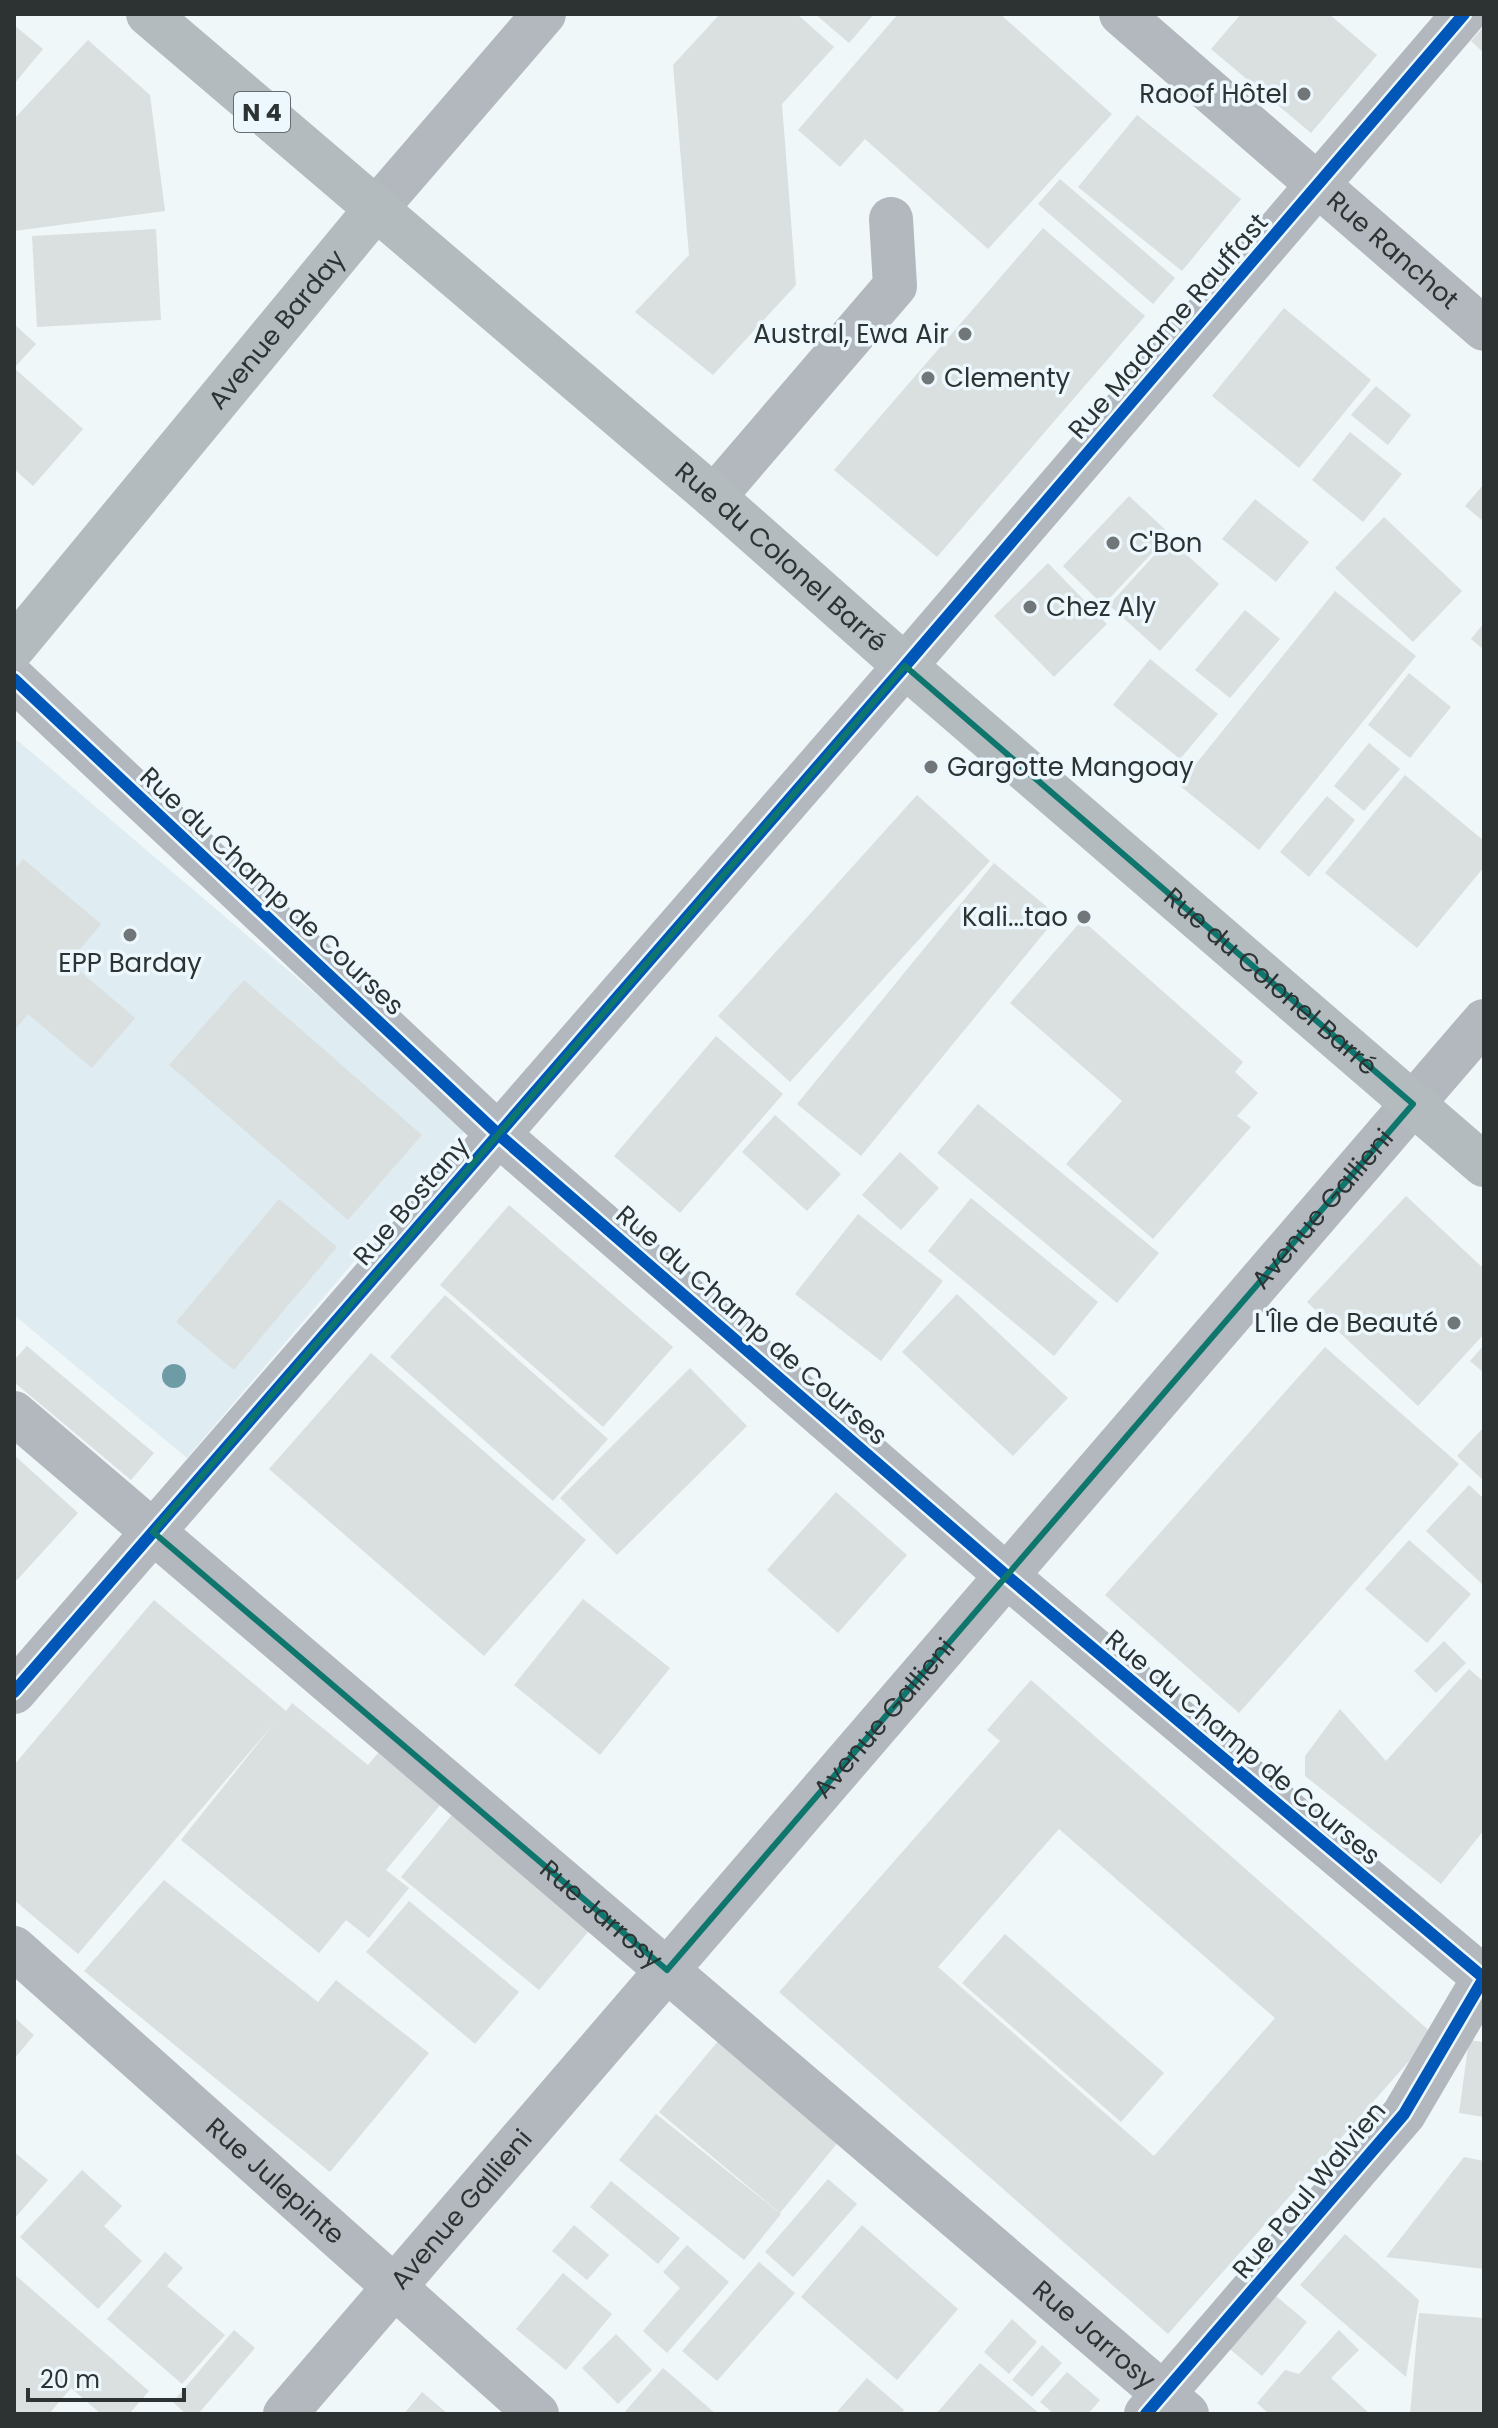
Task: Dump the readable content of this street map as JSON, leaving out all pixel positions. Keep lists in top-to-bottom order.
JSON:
{
  "streets": {
    "main road": ["N 4", "Avenue Barday", "Rue du Colonel Barré"],
    "street": [
      "Rue Ranchot",
      "Rue Madame Rauffast",
      "Rue du Champ de Courses",
      "Rue Bostany",
      "Avenue Gallieni",
      "Rue Jarrosy",
      "Rue Julepinte",
      "Rue Paul Walvien"
    ]
  },
  "crossings": [
    ["Rue Ranchot", "Rue Madame Rauffast"],
    ["Rue Madame Rauffast", "Rue du Colonel Barré"],
    ["Rue Madame Rauffast", "Rue Bostany"],
    ["Avenue Barday", "Rue du Colonel Barré"],
    ["Rue du Colonel Barré", "Rue Bostany"],
    ["Rue du Colonel Barré", "Avenue Gallieni"],
    ["Rue du Champ de Courses", "Rue Bostany"],
    ["Rue du Champ de Courses", "Avenue Gallieni"],
    ["Rue du Champ de Courses", "Rue Paul Walvien"],
    ["Rue Bostany", "Rue Jarrosy"],
    ["Avenue Gallieni", "Rue Jarrosy"],
    ["Avenue Gallieni", "Rue Julepinte"],
    ["Rue Jarrosy", "Rue Paul Walvien"]
  ],
  "places": [
    "Raoof Hôtel",
    "Austral, Ewa Air",
    "Clementy",
    "C'Bon",
    "Chez Aly",
    "Gargotte Mangoay",
    "Kali...tao",
    "EPP Barday",
    "L'Île de Beauté"
  ],
  "scale_bar": "20 m"
}
